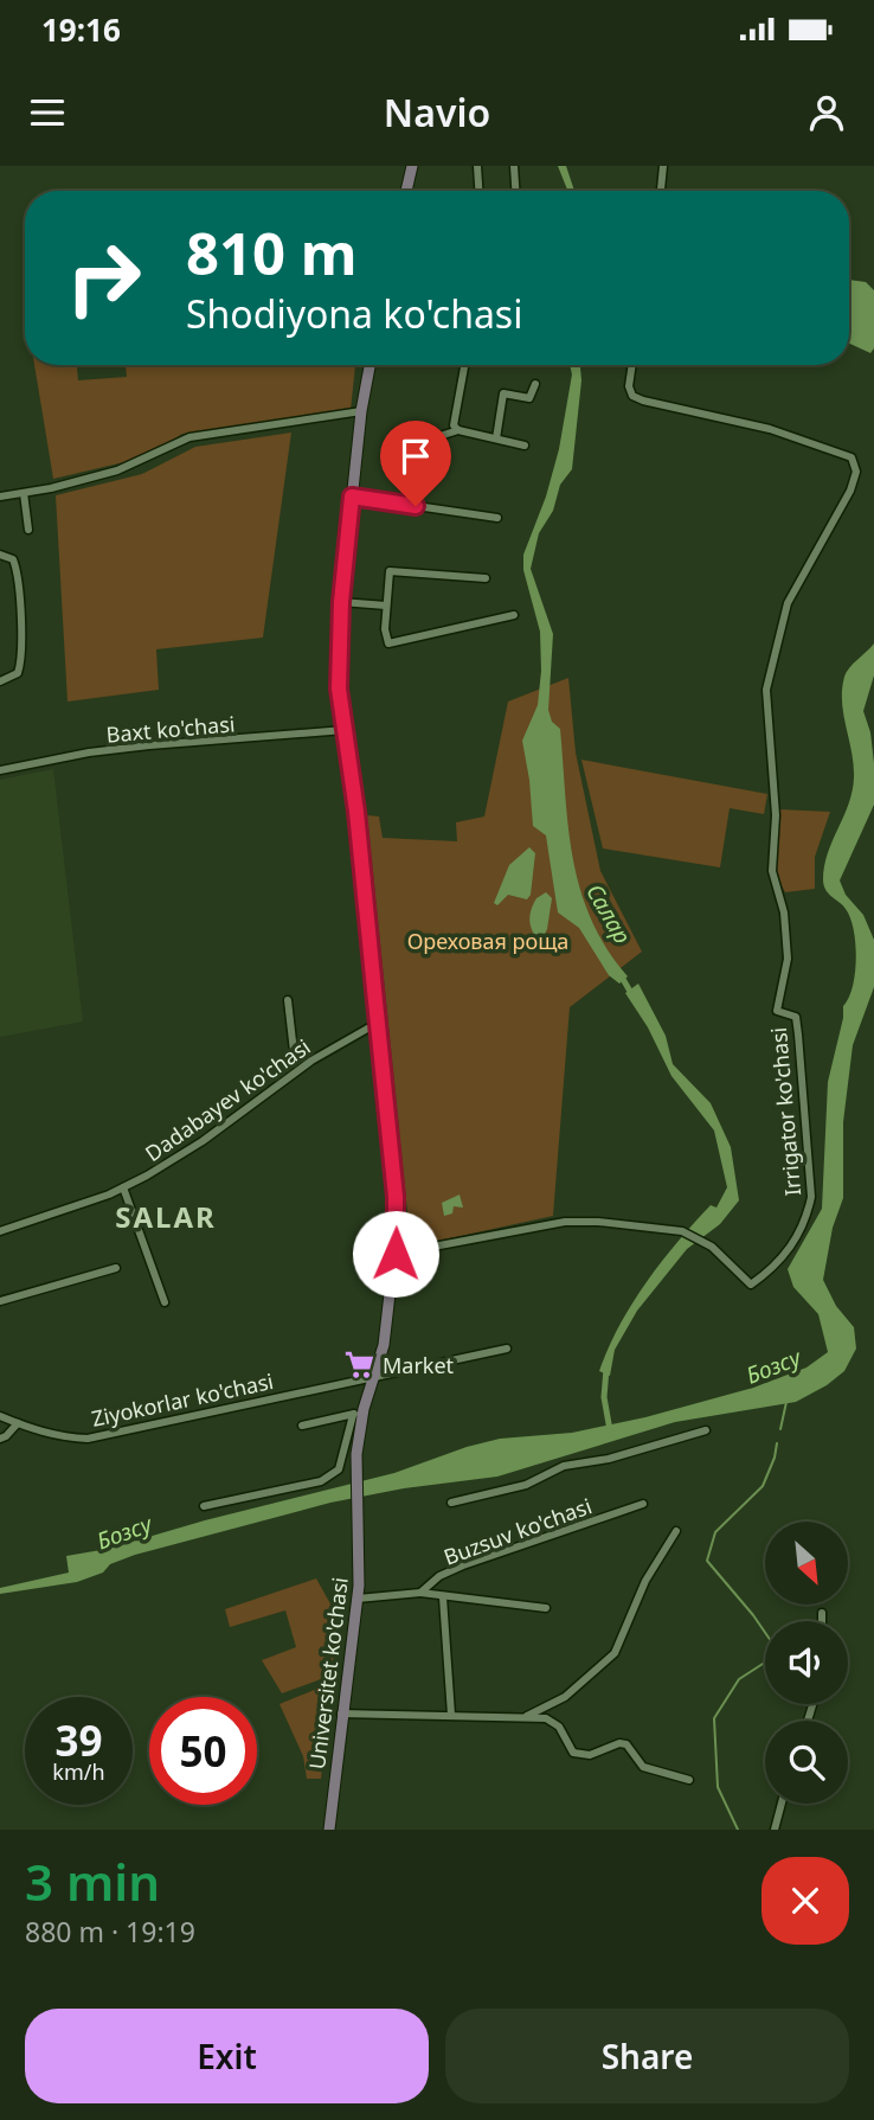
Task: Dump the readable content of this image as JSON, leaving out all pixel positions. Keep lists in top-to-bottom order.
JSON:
{
  "streets": {
    "main road": ["Universitet ko'chasi"],
    "street": [
      "Baxt ko'chasi",
      "Dadabayev ko'chasi",
      "Irrigator ko'chasi",
      "Ziyokorlar ko'chasi",
      "Buzsuv ko'chasi"
    ]
  },
  "crossings": [
    ["Buzsuv ko'chasi", "Universitet ko'chasi"]
  ],
  "districts": ["SALAR"],
  "water": ["Салар", "Бозсу"],
  "parks": ["Ореховая роща"],
  "places": {
    "supermarket": ["Market"]
  },
  "north": "bottom right",
  "page": {
    "status": "19:16",
    "header": "Navio",
    "turn": ["810 m", "Shodiyona ko'chasi"],
    "speed": "39 km/h",
    "limit": "50",
    "heading": ["3 min", "880 m · 19:19"],
    "buttons": ["Exit", "Share"]
  }
}
